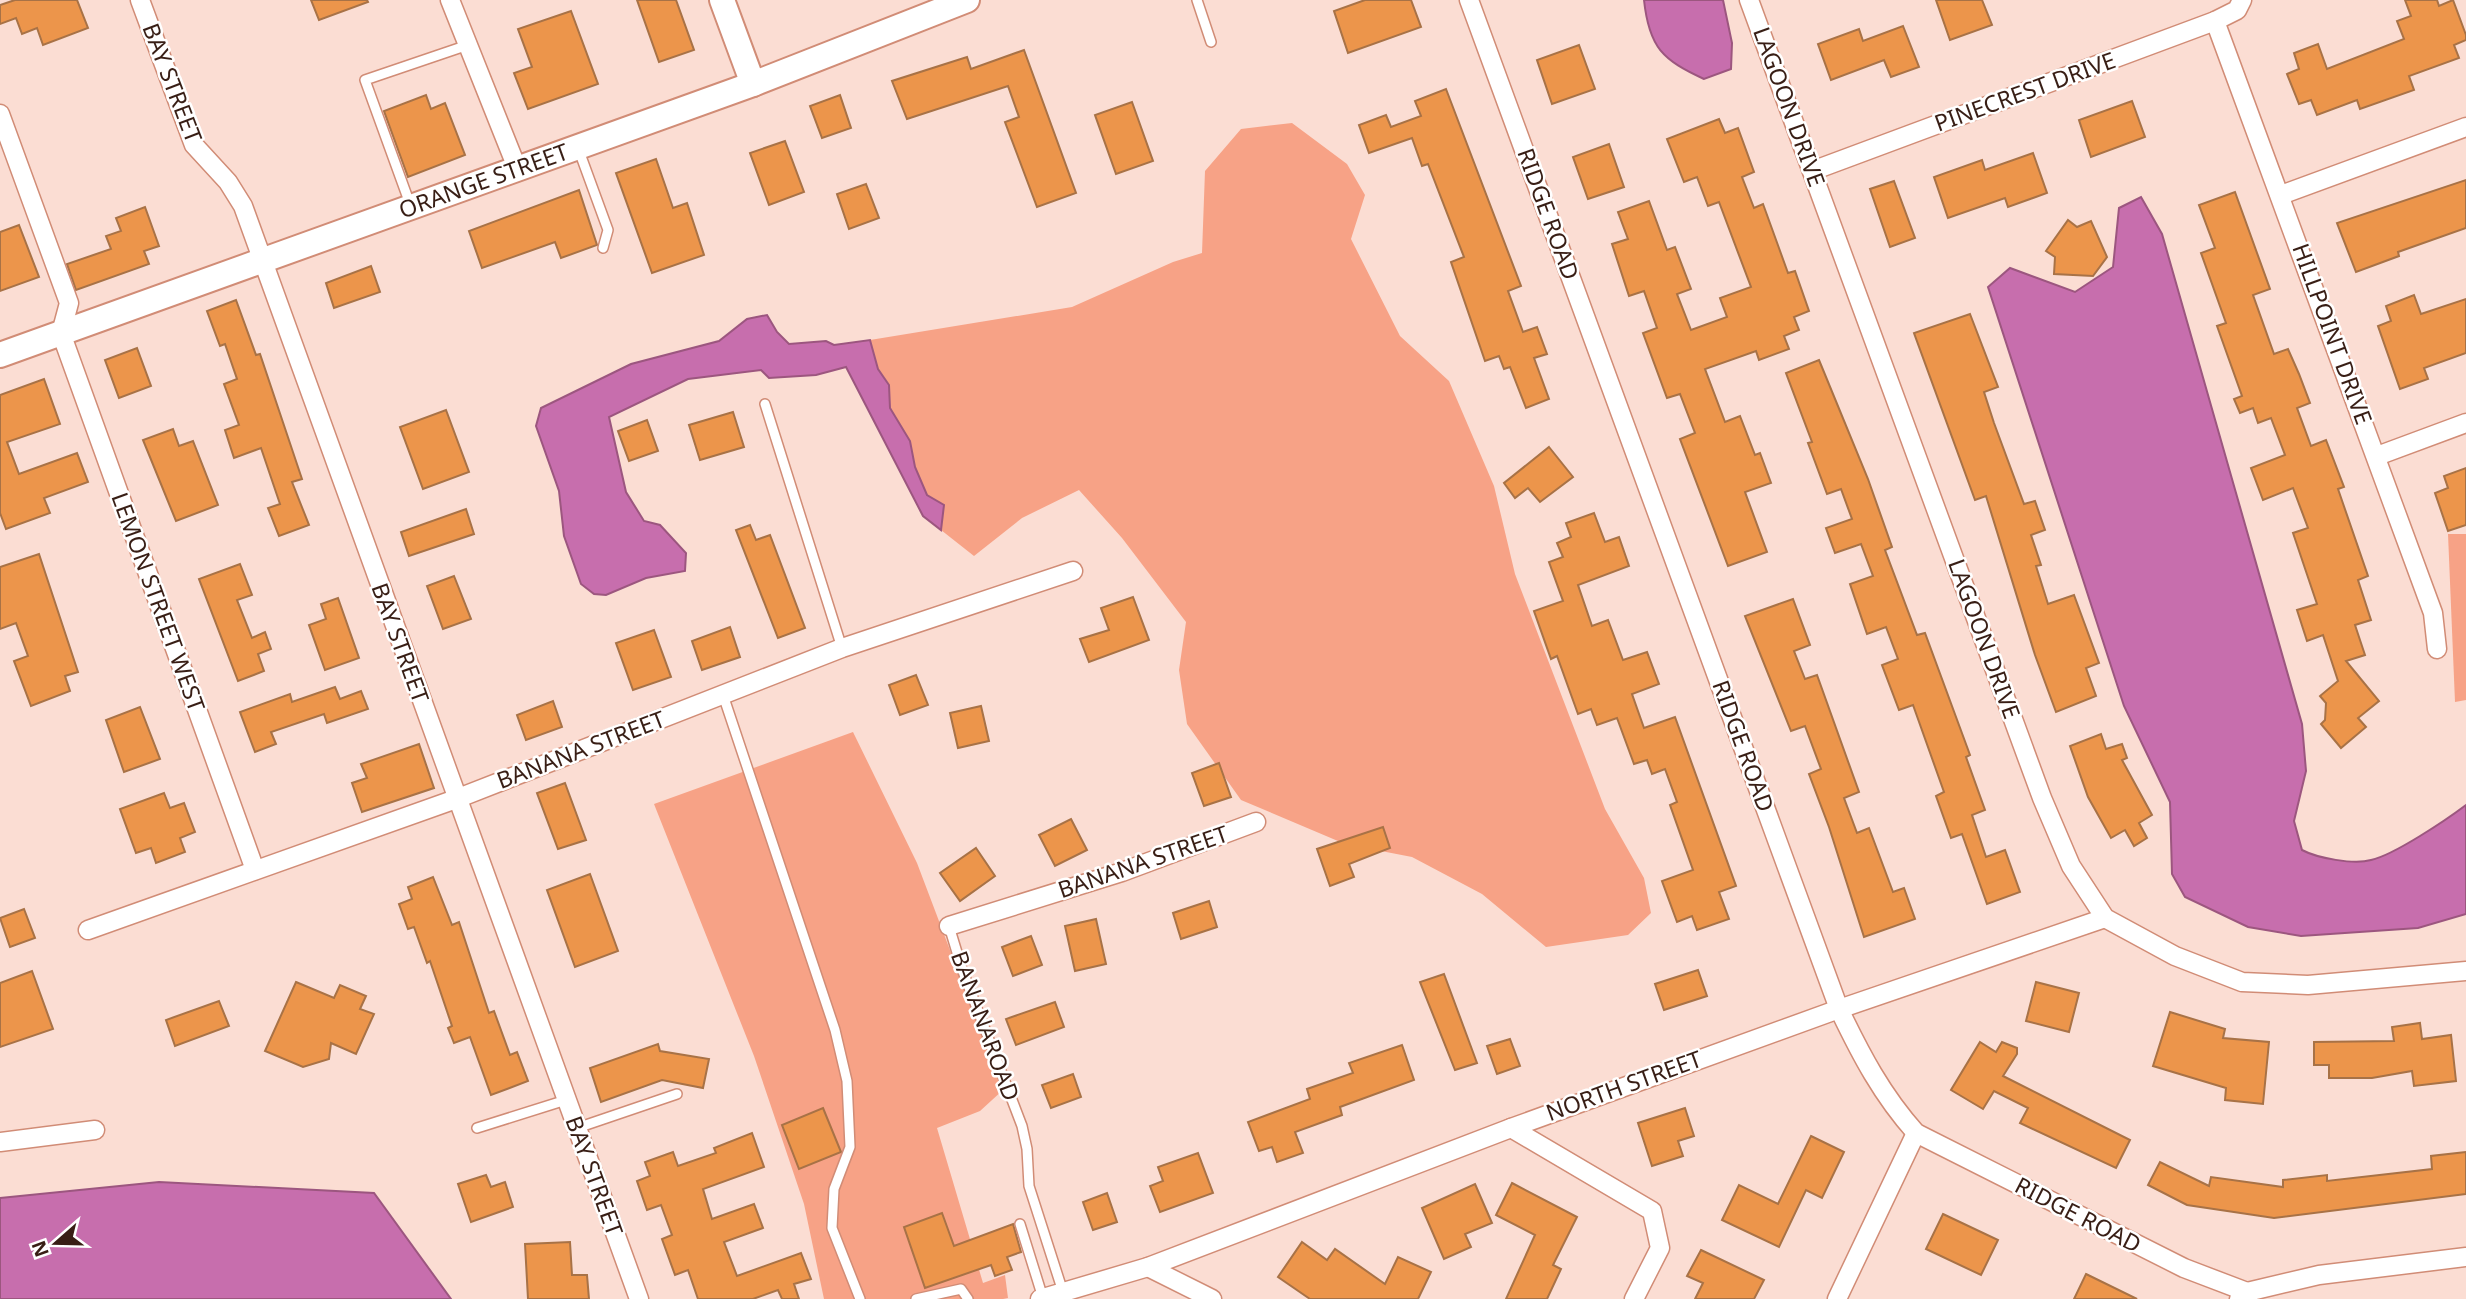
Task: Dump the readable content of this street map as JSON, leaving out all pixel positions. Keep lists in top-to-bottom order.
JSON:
{
  "streets": {
    "street": [
      "BAY STREET",
      "PINECREST DRIVE",
      "LAGOON DRIVE",
      "ORANGE STREET",
      "RIDGE ROAD",
      "HILLPOINT DRIVE",
      "LEMON STREET WEST",
      "BANANA STREET",
      "NORTH STREET"
    ],
    "lane": ["BANANAROAD"]
  },
  "crossings": [
    ["BAY STREET", "ORANGE STREET"],
    ["BAY STREET", "BANANA STREET"],
    ["PINECREST DRIVE", "LAGOON DRIVE"],
    ["PINECREST DRIVE", "HILLPOINT DRIVE"],
    ["LAGOON DRIVE", "NORTH STREET"],
    ["ORANGE STREET", "LEMON STREET WEST"],
    ["RIDGE ROAD", "NORTH STREET"],
    ["LEMON STREET WEST", "BANANA STREET"],
    ["BANANA STREET", "BANANAROAD"],
    ["BANANAROAD", "NORTH STREET"]
  ],
  "north": "left"
}
